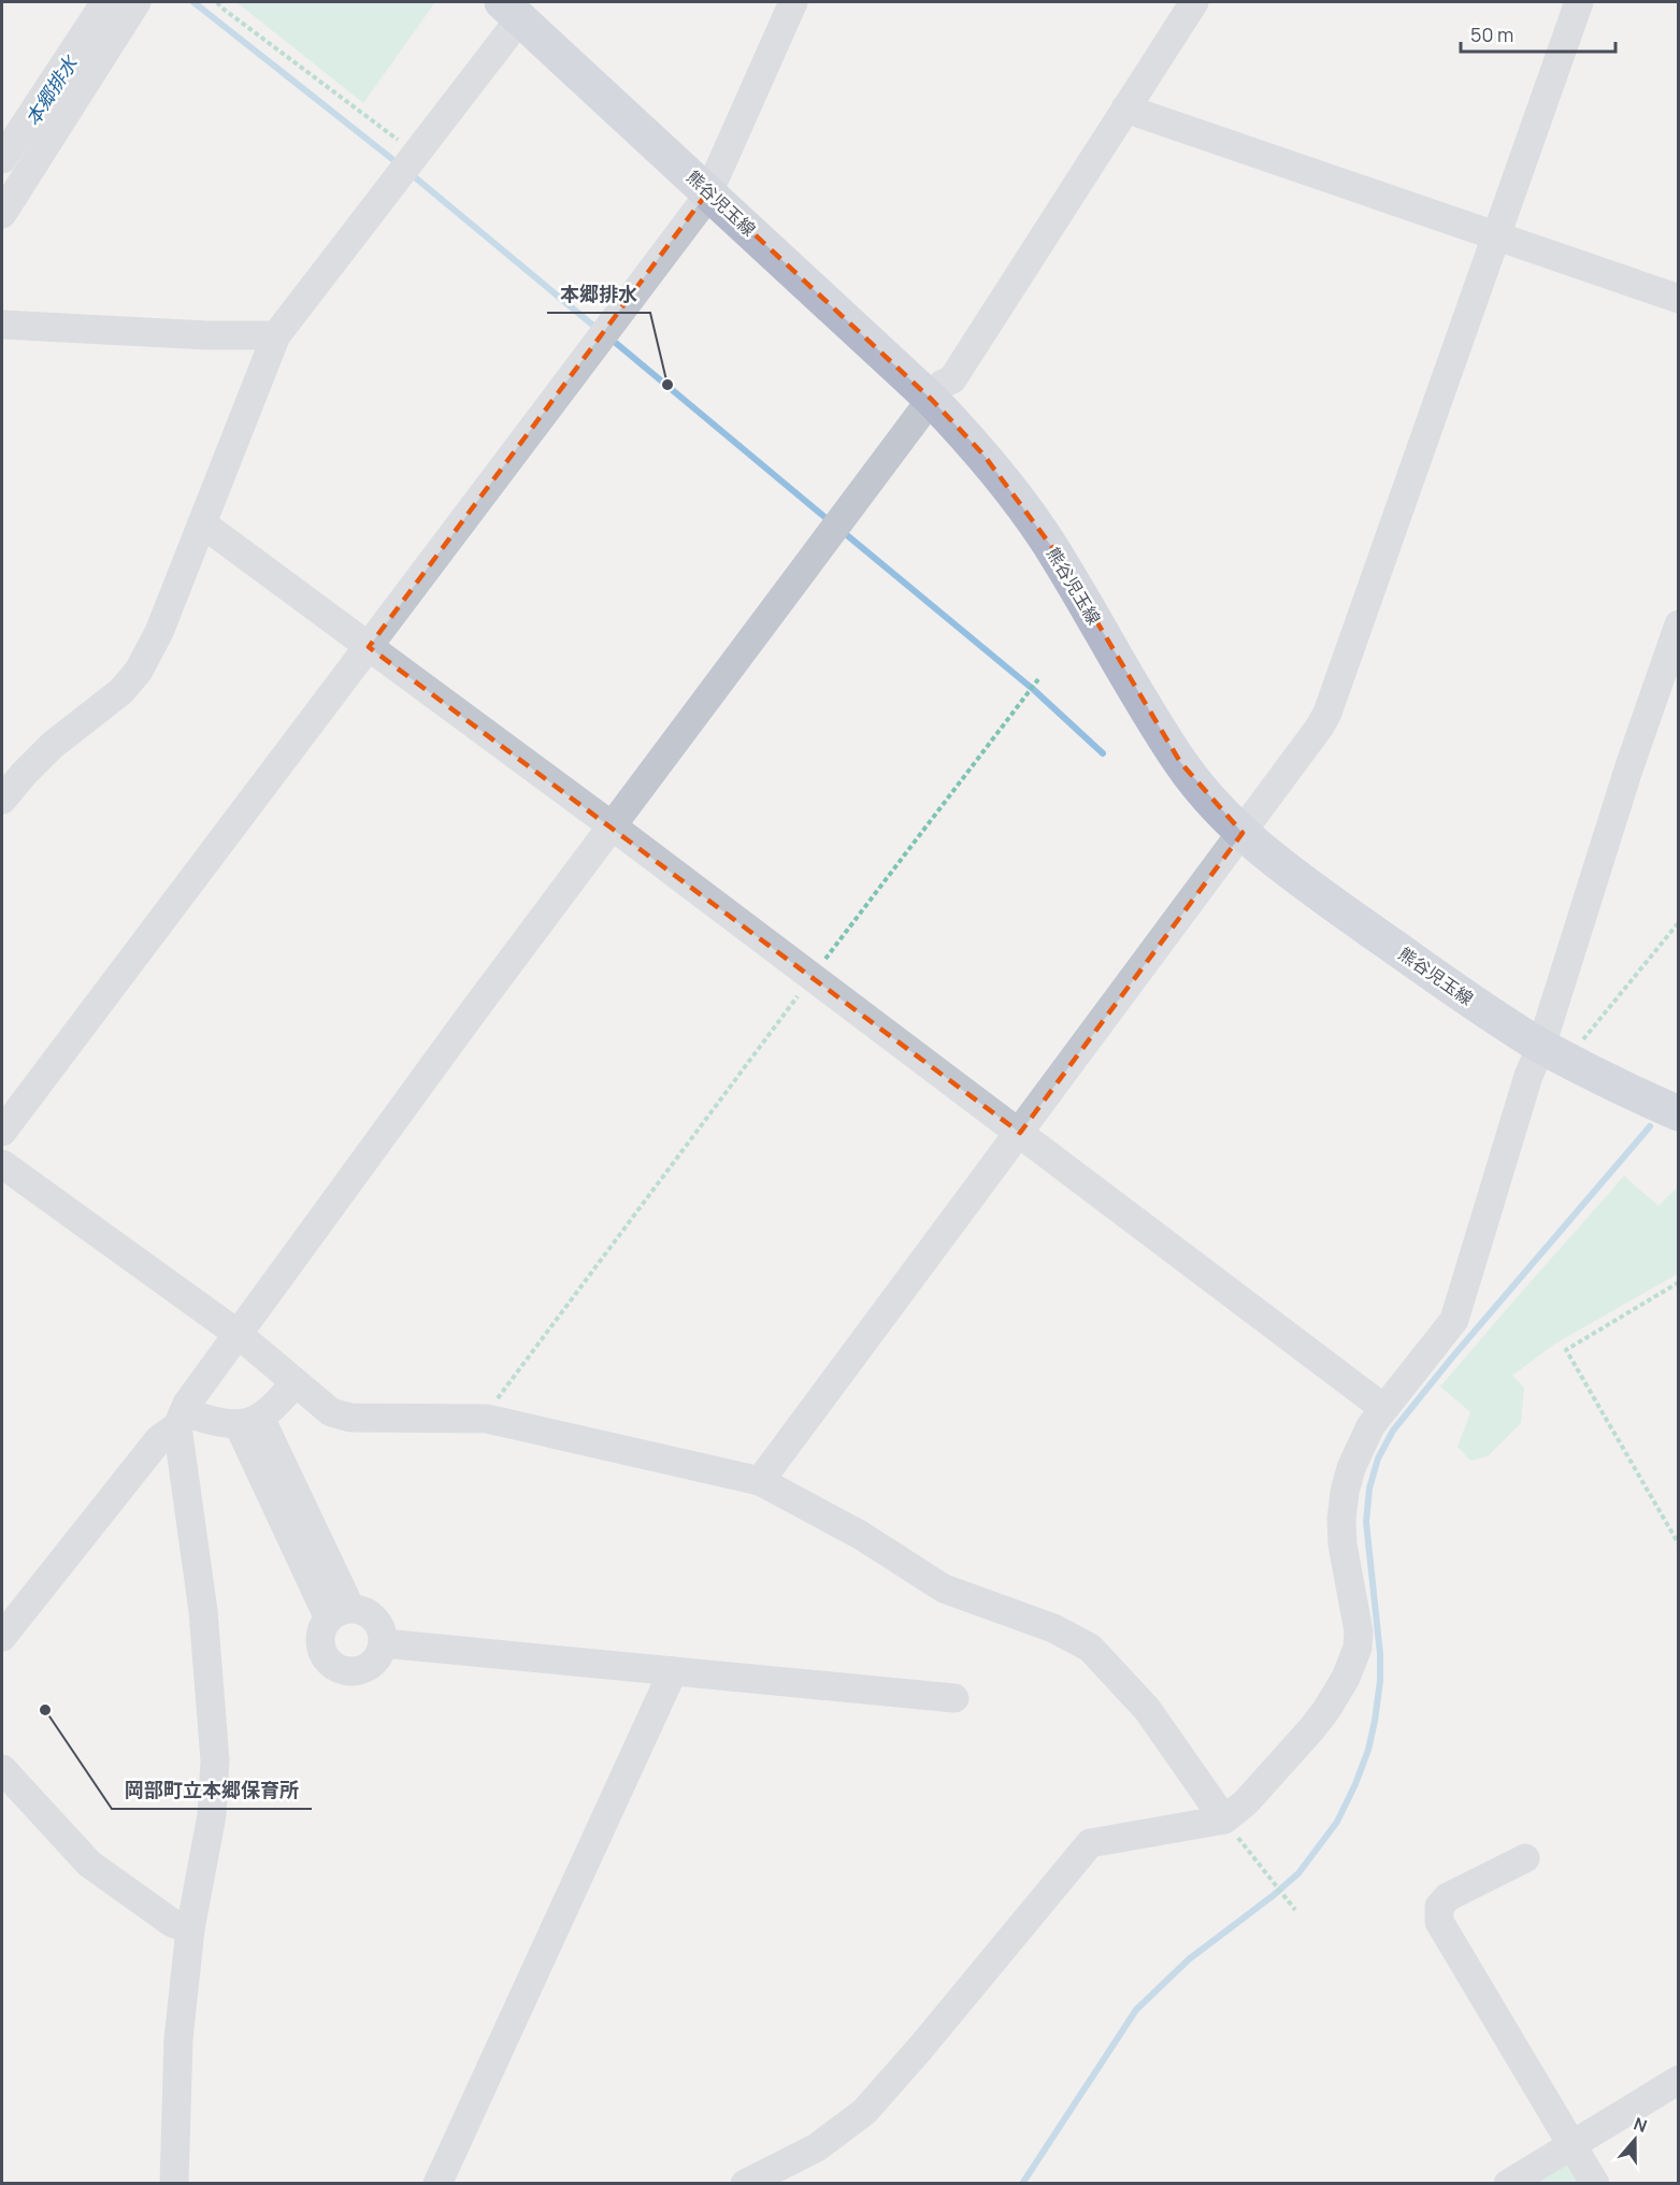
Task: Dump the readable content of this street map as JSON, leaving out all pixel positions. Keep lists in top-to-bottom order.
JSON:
{
  "streets": {
    "main road": ["熊谷児玉線"]
  },
  "water": ["本郷排水"],
  "places": ["本郷排水", "岡部町立本郷保育所"],
  "scale_bar": "50 m",
  "north": "top"
}
